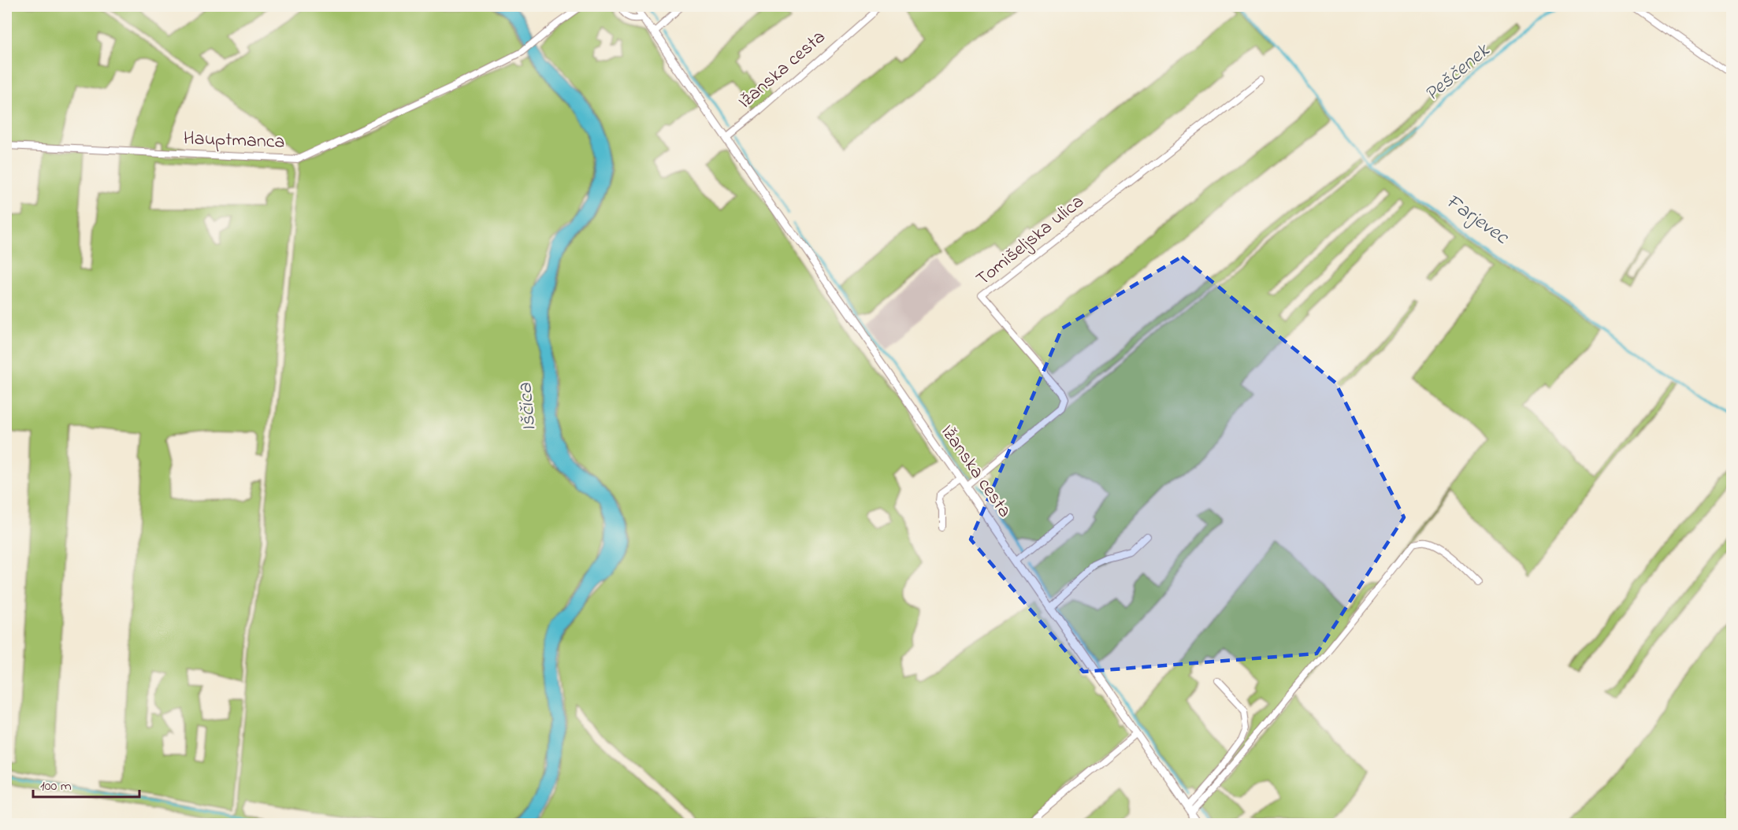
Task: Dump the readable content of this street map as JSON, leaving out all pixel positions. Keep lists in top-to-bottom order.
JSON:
{
  "streets": {
    "street": ["Ižanska cesta", "Hauptmanca", "Tomišeljska ulica"]
  },
  "crossings": [
    ["Ižanska cesta", "Tomišeljska ulica"]
  ],
  "water": ["Peščenek", "Farjevec", "Iščica"],
  "scale_bar": "100 m"
}
